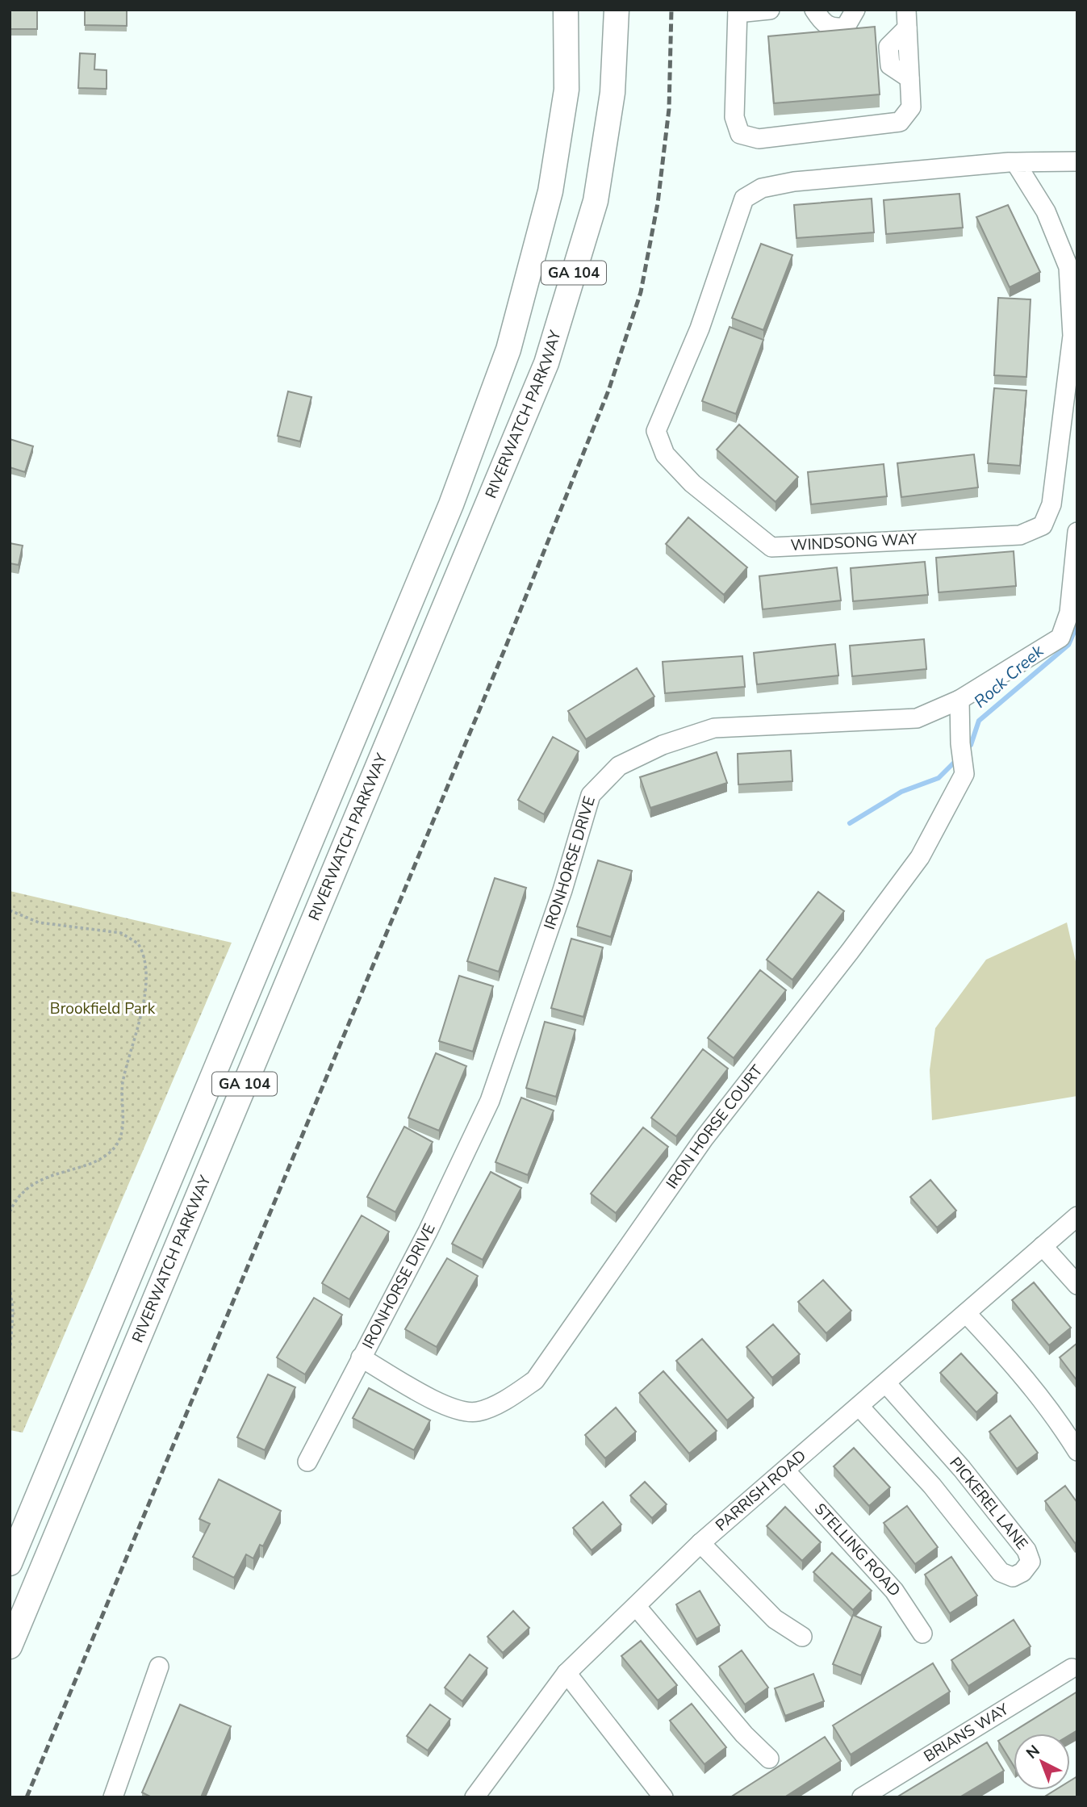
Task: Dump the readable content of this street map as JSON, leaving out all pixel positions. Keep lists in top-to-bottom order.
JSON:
{
  "streets": {
    "main road": ["GA 104", "RIVERWATCH PARKWAY"],
    "street": [
      "WINDSONG WAY",
      "IRONHORSE DRIVE",
      "IRON HORSE COURT",
      "PARRISH ROAD",
      "PICKEREL LANE",
      "STELLING ROAD",
      "BRIANS WAY"
    ]
  },
  "crossings": [
    ["IRONHORSE DRIVE", "IRON HORSE COURT"],
    ["PARRISH ROAD", "PICKEREL LANE"],
    ["PARRISH ROAD", "STELLING ROAD"]
  ],
  "water": ["Rock Creek"],
  "parks": ["Brookfield Park"],
  "north": "top left"
}
